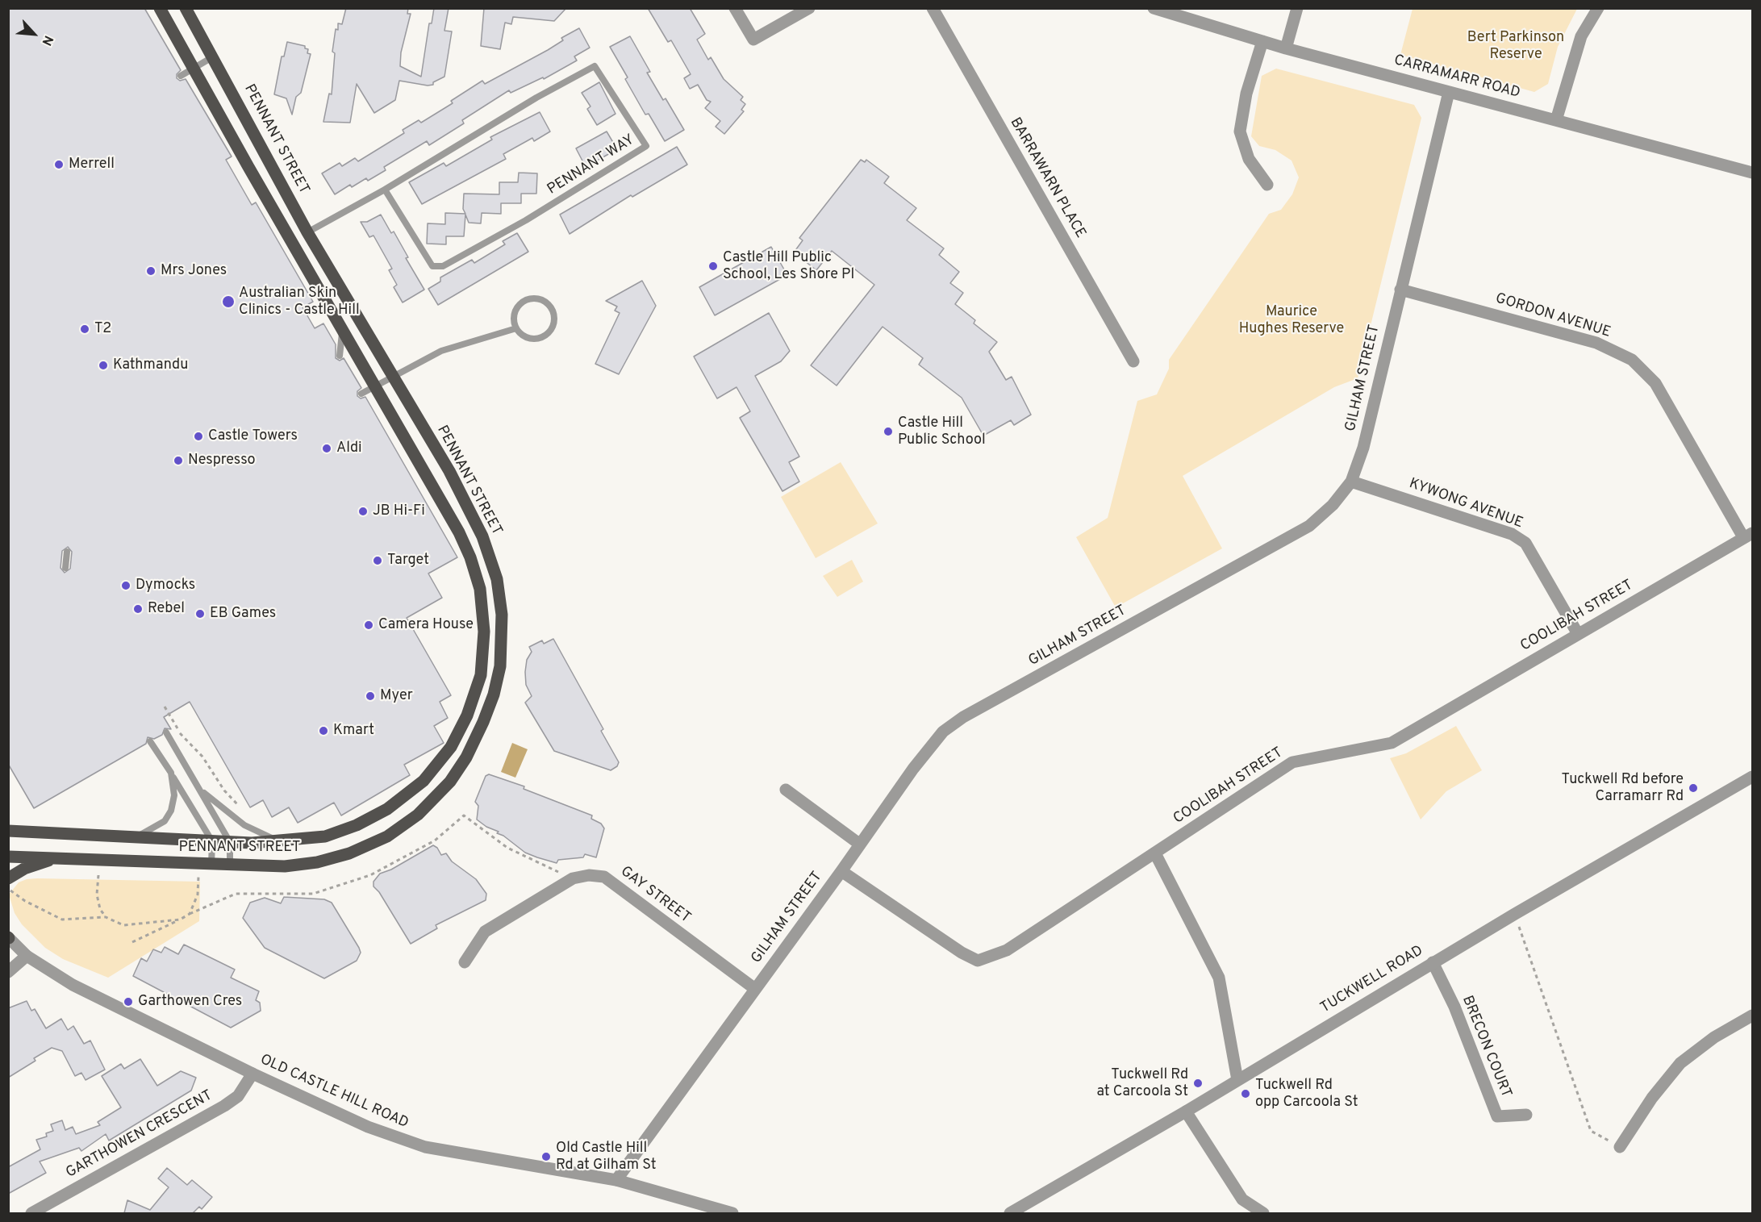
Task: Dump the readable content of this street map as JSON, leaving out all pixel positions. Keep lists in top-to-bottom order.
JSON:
{
  "streets": {
    "main road": ["PENNANT STREET"],
    "street": [
      "CARRAMARR ROAD",
      "BARRAWARN PLACE",
      "GORDON AVENUE",
      "GILHAM STREET",
      "KYWONG AVENUE",
      "COOLIBAH STREET",
      "GAY STREET",
      "TUCKWELL ROAD",
      "BRECON COURT",
      "OLD CASTLE HILL ROAD",
      "GARTHOWEN CRESCENT"
    ],
    "lane": ["PENNANT WAY"]
  },
  "crossings": [
    ["CARRAMARR ROAD", "GILHAM STREET"],
    ["PENNANT STREET", "PENNANT WAY"],
    ["GORDON AVENUE", "GILHAM STREET"],
    ["GORDON AVENUE", "COOLIBAH STREET"],
    ["GILHAM STREET", "KYWONG AVENUE"],
    ["GILHAM STREET", "COOLIBAH STREET"],
    ["GILHAM STREET", "GAY STREET"],
    ["GILHAM STREET", "OLD CASTLE HILL ROAD"],
    ["KYWONG AVENUE", "COOLIBAH STREET"],
    ["TUCKWELL ROAD", "BRECON COURT"],
    ["OLD CASTLE HILL ROAD", "GARTHOWEN CRESCENT"]
  ],
  "parks": ["Bert Parkinson Reserve", "Maurice Hughes Reserve"],
  "places": [
    "Merrell",
    "Castle Hill Public School, Les Shore Pl",
    "Mrs Jones",
    "Australian Skin Clinics - Castle Hill",
    "T2",
    "Kathmandu",
    "Castle Hill Public School",
    "Castle Towers",
    "Aldi",
    "Nespresso",
    "JB Hi-Fi",
    "Target",
    "Dymocks",
    "Rebel",
    "EB Games",
    "Camera House",
    "Myer",
    "Kmart",
    "Tuckwell Rd before Carramarr Rd",
    "Garthowen Cres",
    "Tuckwell Rd at Carcoola St",
    "Tuckwell Rd opp Carcoola St",
    "Old Castle Hill Rd at Gilham St"
  ],
  "north": "bottom right"
}
